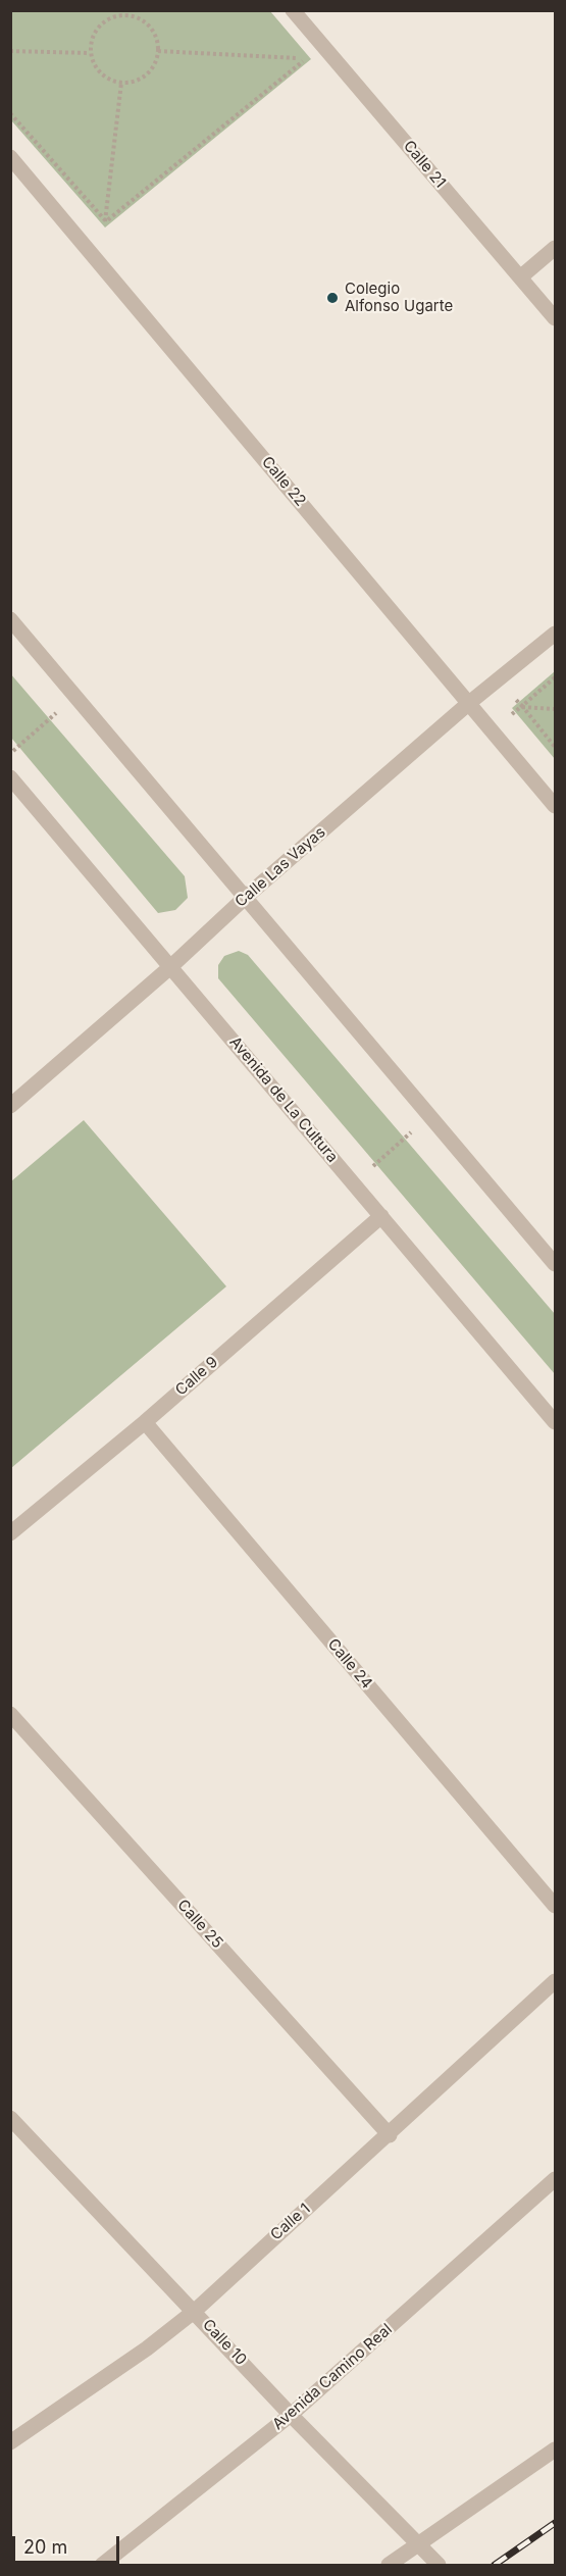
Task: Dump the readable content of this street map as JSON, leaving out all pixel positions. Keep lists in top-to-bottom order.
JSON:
{
  "streets": {
    "street": [
      "Calle 21",
      "Calle 22",
      "Calle Las Vayas",
      "Avenida de La Cultura",
      "Calle 9",
      "Calle 24",
      "Calle 25",
      "Calle 1",
      "Calle 10",
      "Avenida Camino Real"
    ]
  },
  "crossings": [
    ["Calle 22", "Calle Las Vayas"],
    ["Calle Las Vayas", "Avenida de La Cultura"],
    ["Avenida de La Cultura", "Calle 9"],
    ["Calle 9", "Calle 24"],
    ["Calle 25", "Calle 1"],
    ["Calle 1", "Calle 10"],
    ["Calle 10", "Avenida Camino Real"]
  ],
  "places": ["Colegio Alfonso Ugarte"],
  "scale_bar": "20 m"
}
